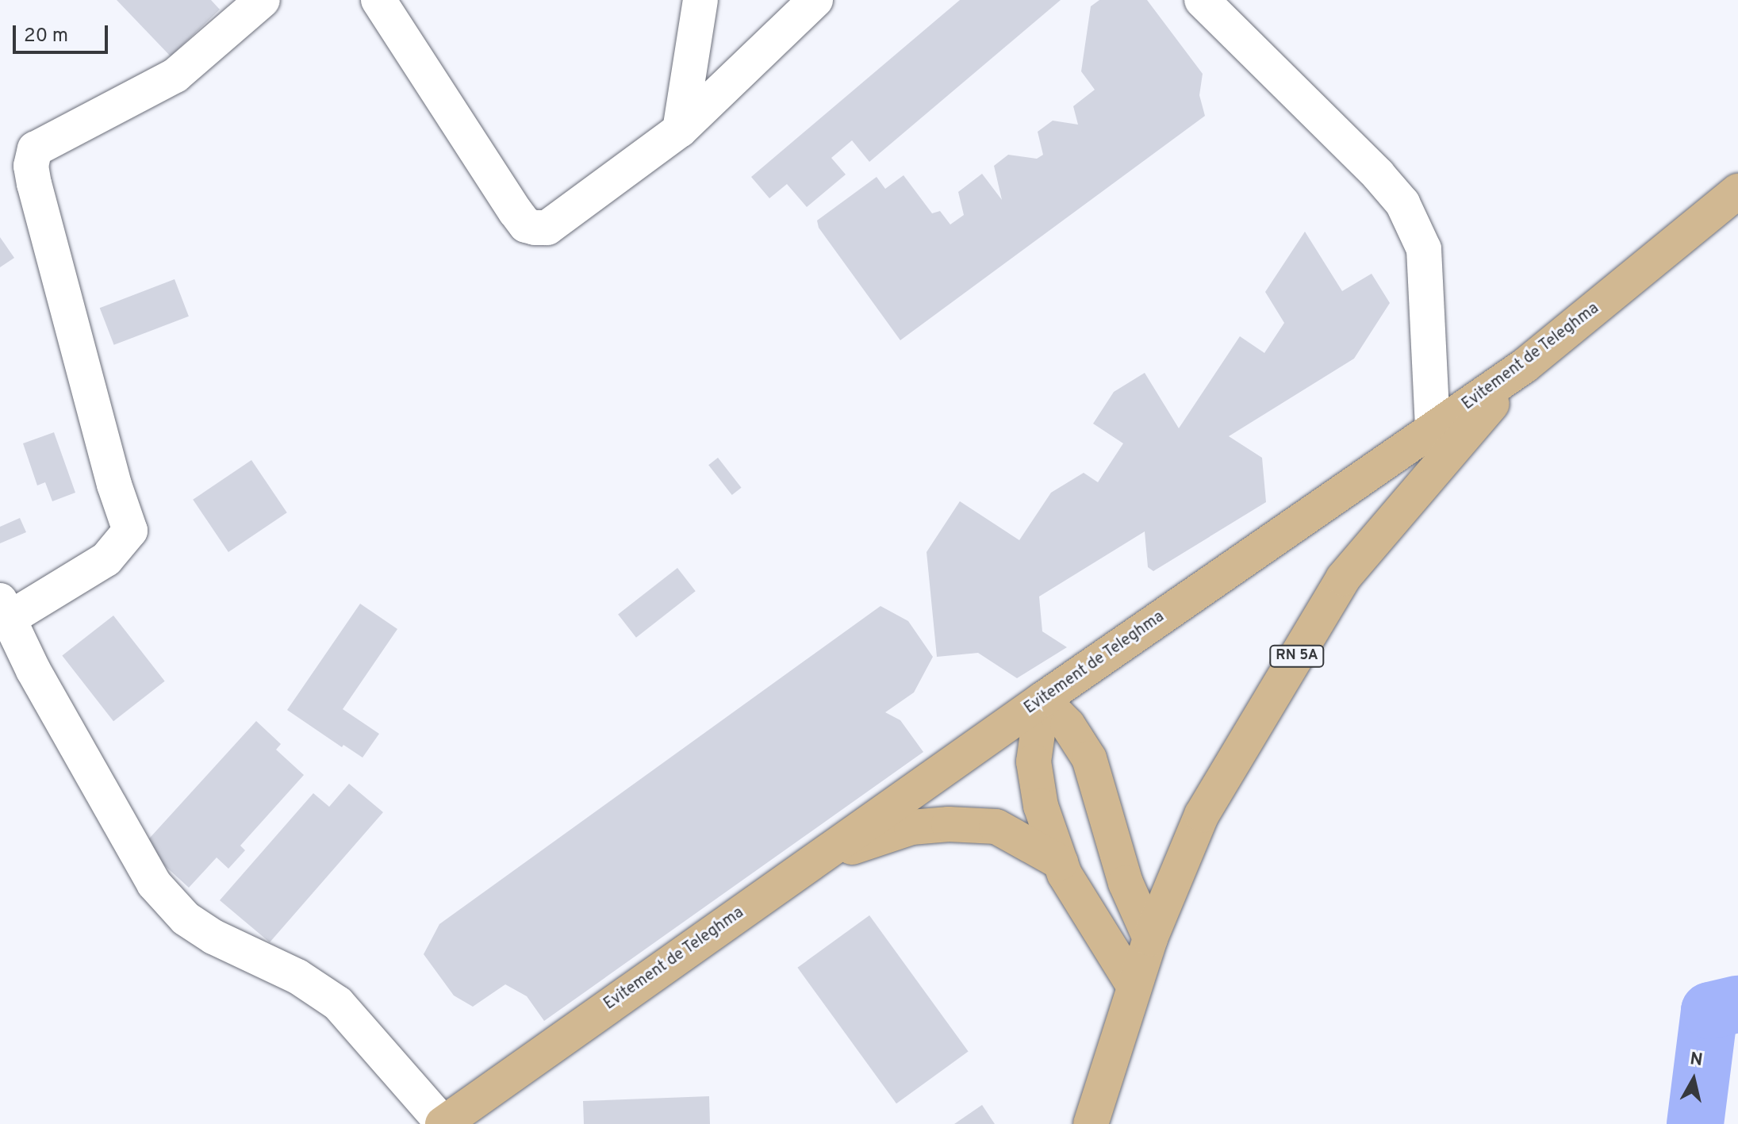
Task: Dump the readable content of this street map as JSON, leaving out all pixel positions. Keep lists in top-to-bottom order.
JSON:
{
  "streets": {
    "main road": ["Evitement de Teleghma", "RN 5A"]
  },
  "crossings": [
    ["Evitement de Teleghma", "RN 5A"]
  ],
  "scale_bar": "20 m",
  "north": "top"
}
